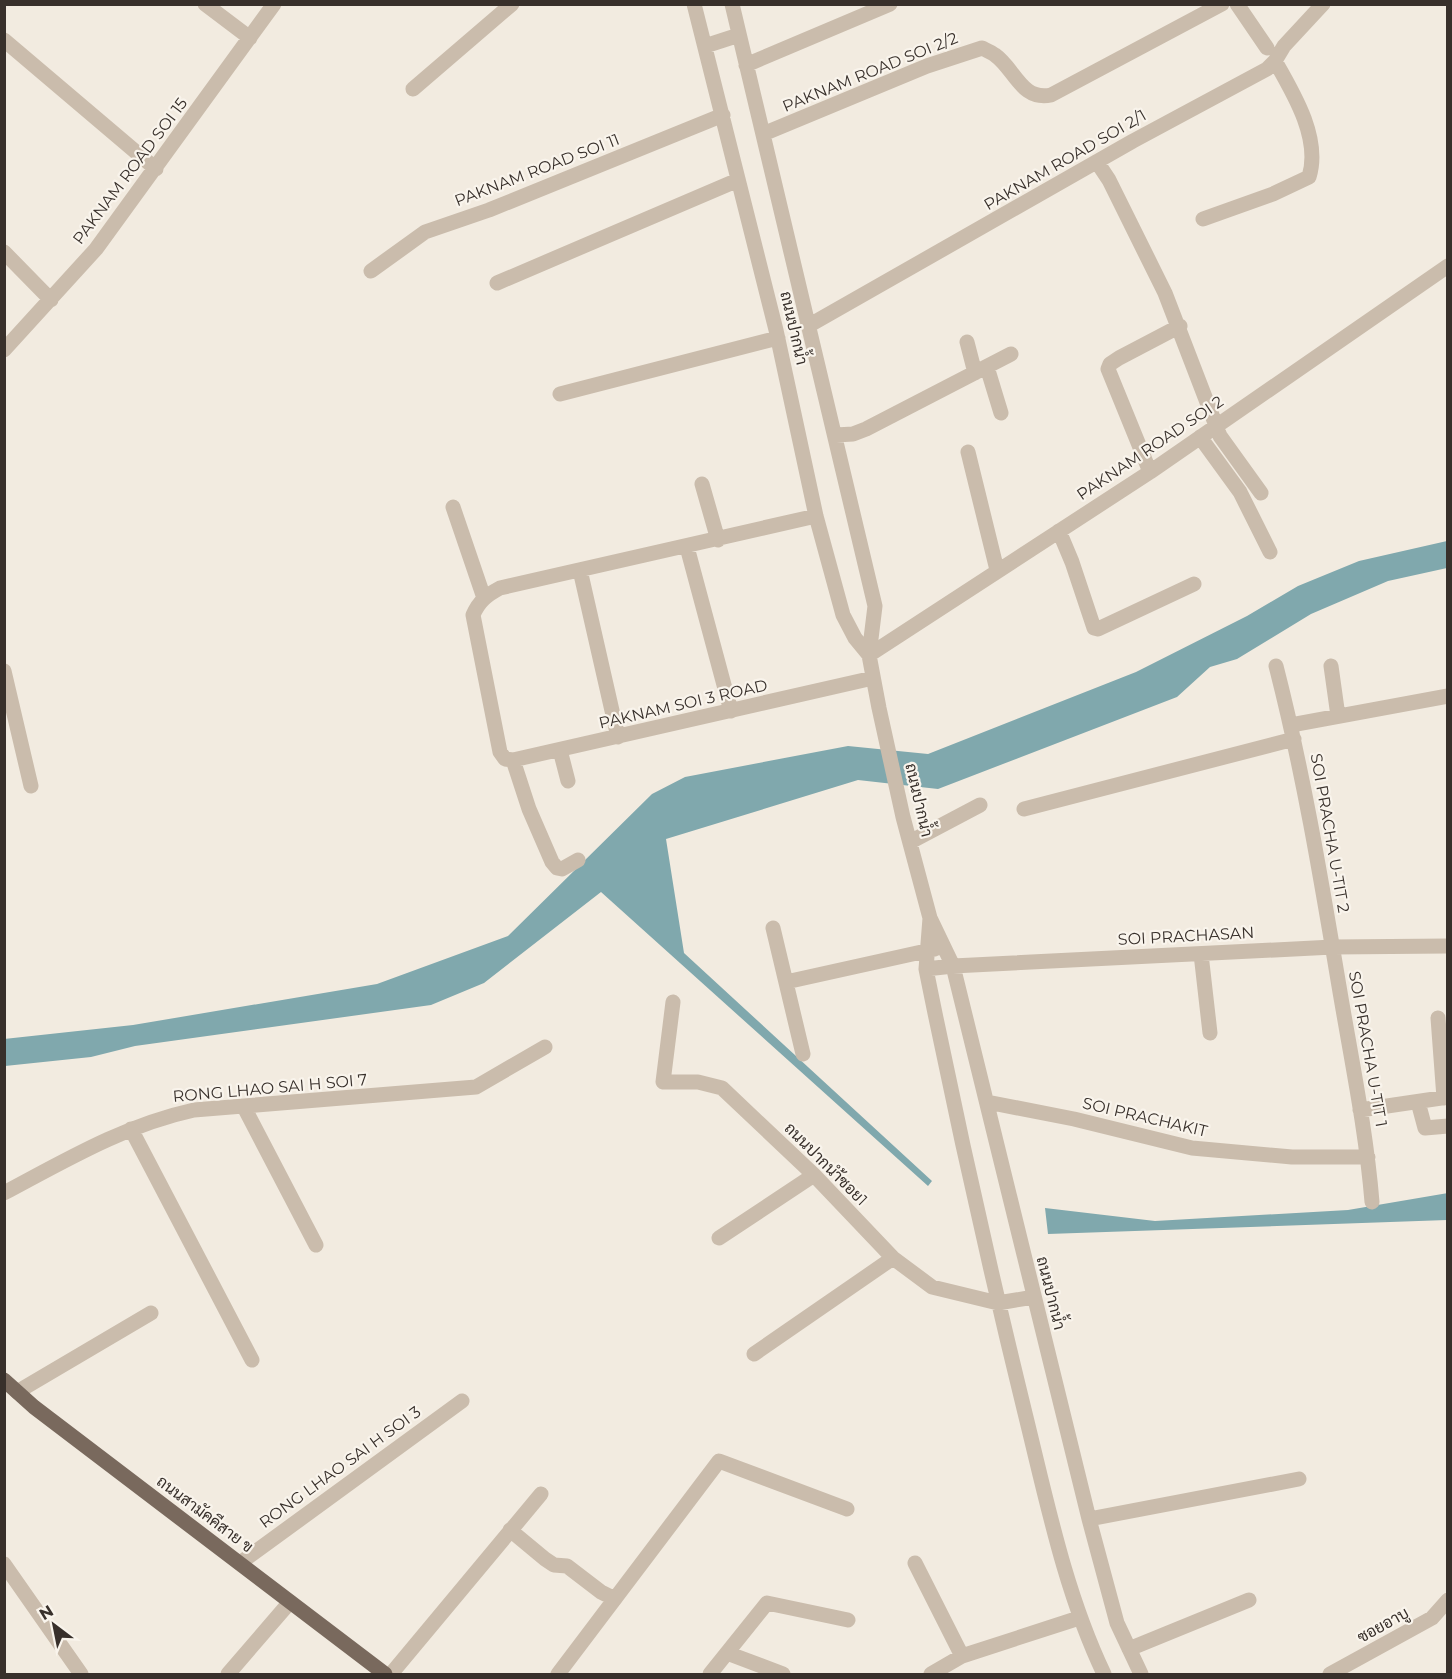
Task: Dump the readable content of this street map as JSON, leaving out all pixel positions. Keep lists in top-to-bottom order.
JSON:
{
  "streets": {
    "main road": ["ถนนสามัคคีสาย ข"],
    "street": [
      "PAKNAM ROAD SOI 2/2",
      "PAKNAM ROAD SOI 2/1",
      "PAKNAM ROAD SOI 11",
      "PAKNAM ROAD SOI 15",
      "ถนนปากน้ำ",
      "PAKNAM ROAD SOI 2",
      "PAKNAM SOI 3 ROAD",
      "SOI PRACHA U-TIT 2",
      "SOI PRACHASAN",
      "SOI PRACHA U-TIT 1",
      "RONG LHAO SAI H SOI 7",
      "SOI PRACHAKIT",
      "ถนนปากนำ้ซอย1",
      "RONG LHAO SAI H SOI 3",
      "ซอยอาบู"
    ]
  },
  "crossings": [
    ["PAKNAM ROAD SOI 2/2", "ถนนปากน้ำ"],
    ["PAKNAM ROAD SOI 2/1", "ถนนปากน้ำ"],
    ["PAKNAM ROAD SOI 11", "ถนนปากน้ำ"],
    ["ถนนปากน้ำ", "PAKNAM ROAD SOI 2"],
    ["ถนนปากน้ำ", "PAKNAM SOI 3 ROAD"],
    ["ถนนปากน้ำ", "SOI PRACHASAN"],
    ["ถนนปากน้ำ", "SOI PRACHAKIT"],
    ["ถนนปากน้ำ", "ถนนปากนำ้ซอย1"],
    ["SOI PRACHA U-TIT 2", "SOI PRACHASAN"],
    ["SOI PRACHA U-TIT 2", "SOI PRACHA U-TIT 1"],
    ["SOI PRACHASAN", "SOI PRACHA U-TIT 1"],
    ["SOI PRACHA U-TIT 1", "SOI PRACHAKIT"],
    ["RONG LHAO SAI H SOI 3", "ถนนสามัคคีสาย ข"]
  ],
  "north": "top left"
}
